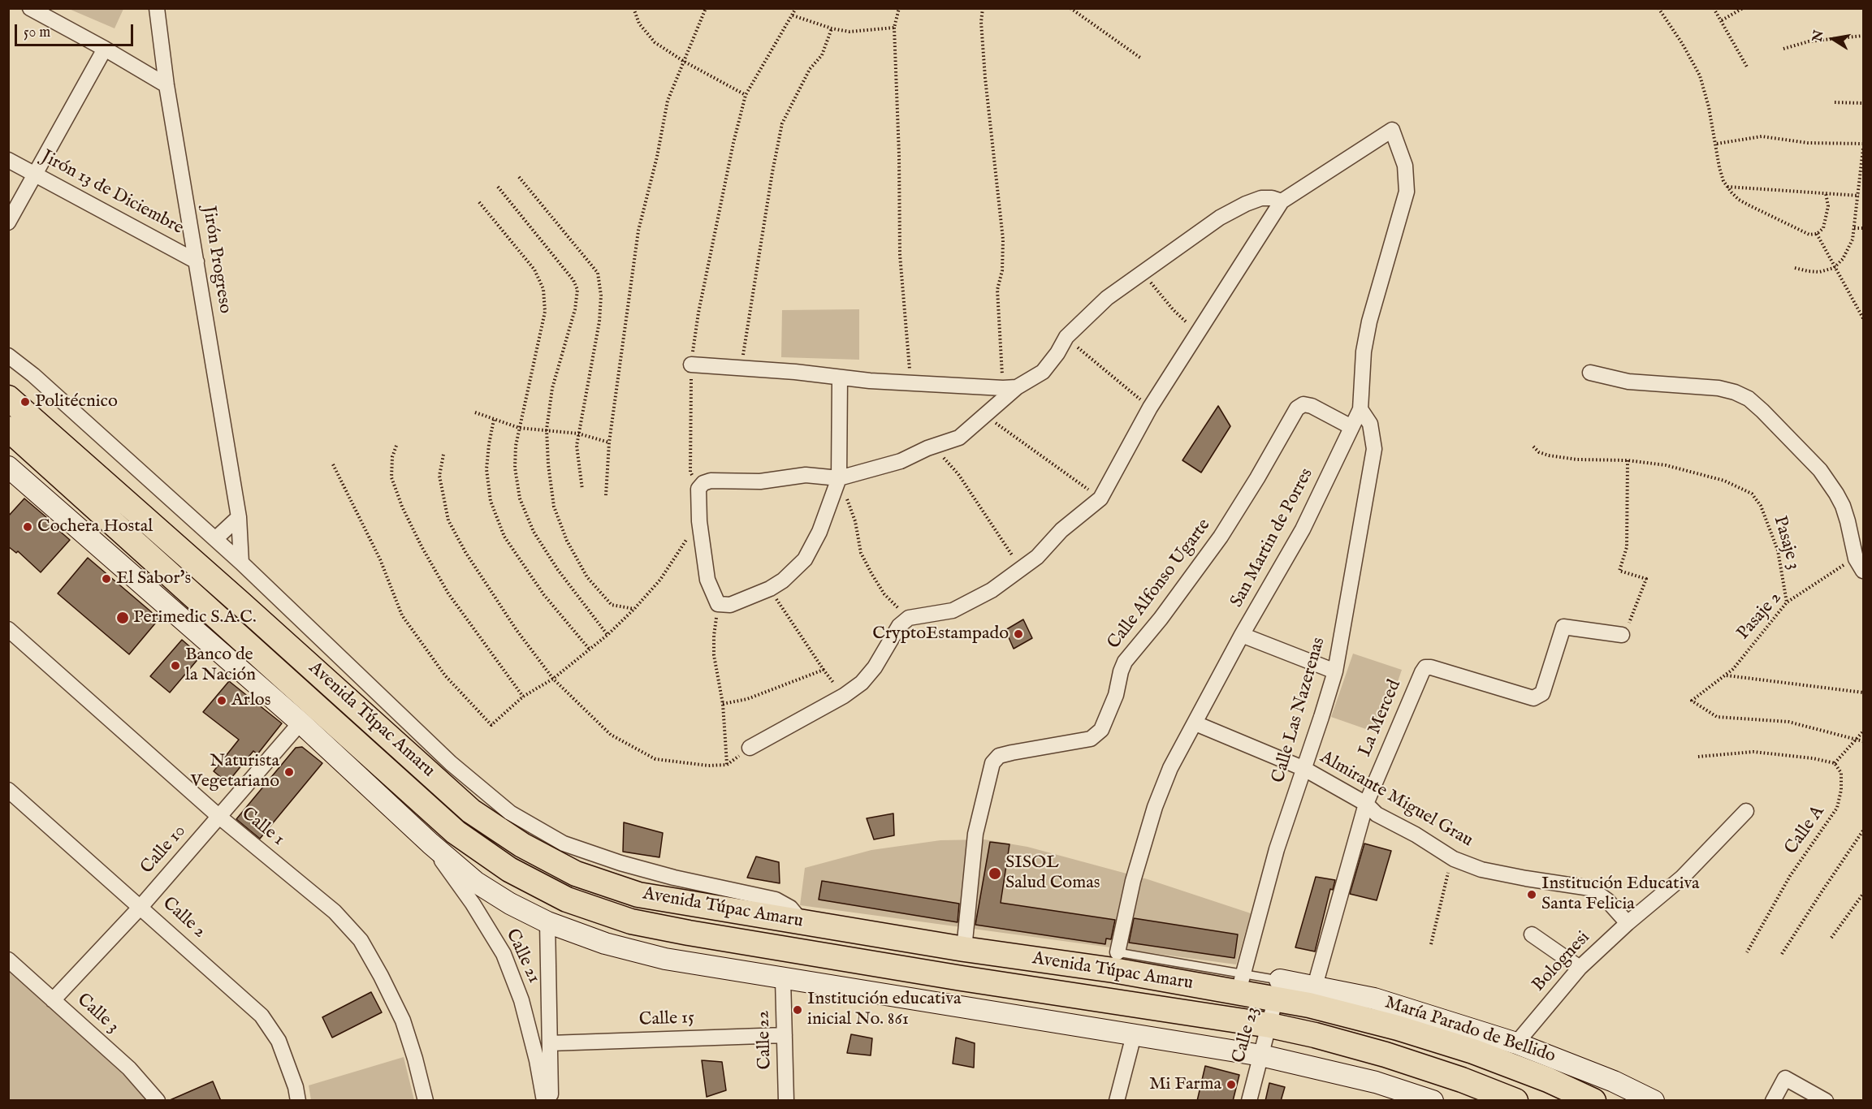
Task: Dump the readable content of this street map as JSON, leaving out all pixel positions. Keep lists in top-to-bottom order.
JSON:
{
  "streets": {
    "highway": ["Avenida Túpac Amaru"],
    "main road": ["María Parado de Bellido"],
    "street": [
      "Jirón 13 de Diciembre",
      "Jirón Progreso",
      "San Martin de Porres",
      "Calle Alfonso Ugarte",
      "Calle Las Nazerenas",
      "La Merced",
      "Almirante Miguel Grau",
      "Calle 1",
      "Calle 10",
      "Calle 2",
      "Calle 21",
      "Bolognesi",
      "Calle 3",
      "Calle 15",
      "Calle 23",
      "Calle 22"
    ],
    "path": ["Pasaje 3", "Pasaje 2", "Calle A"]
  },
  "crossings": [
    ["Jirón 13 de Diciembre", "Jirón Progreso"],
    ["San Martin de Porres", "Calle Alfonso Ugarte"],
    ["San Martin de Porres", "Calle Las Nazerenas"],
    ["San Martin de Porres", "Almirante Miguel Grau"],
    ["Pasaje 3", "Pasaje 2"],
    ["Calle Alfonso Ugarte", "Avenida Túpac Amaru"],
    ["Calle Las Nazerenas", "Avenida Túpac Amaru"],
    ["Calle Las Nazerenas", "Almirante Miguel Grau"],
    ["La Merced", "Avenida Túpac Amaru"],
    ["La Merced", "Almirante Miguel Grau"],
    ["La Merced", "María Parado de Bellido"],
    ["Avenida Túpac Amaru", "María Parado de Bellido"],
    ["Avenida Túpac Amaru", "Calle 23"],
    ["Almirante Miguel Grau", "Bolognesi"],
    ["Calle 1", "Calle 10"],
    ["Calle 10", "Calle 2"],
    ["Calle 10", "Calle 3"],
    ["Calle 21", "Calle 15"],
    ["Bolognesi", "María Parado de Bellido"],
    ["Calle 15", "Calle 22"]
  ],
  "places": [
    "Politécnico",
    "Cochera Hostal",
    "El Sabor's",
    "Perimedic S.A.C.",
    "CryptoEstampado",
    "Banco de la Nación",
    "Arlos",
    "Naturista Vegetariano",
    "SISOL Salud Comas",
    "Institución Educativa Santa Felicia",
    "Institución educativa inicial No. 861",
    "Mi Farma"
  ],
  "scale_bar": "50 m",
  "north": "left"
}
